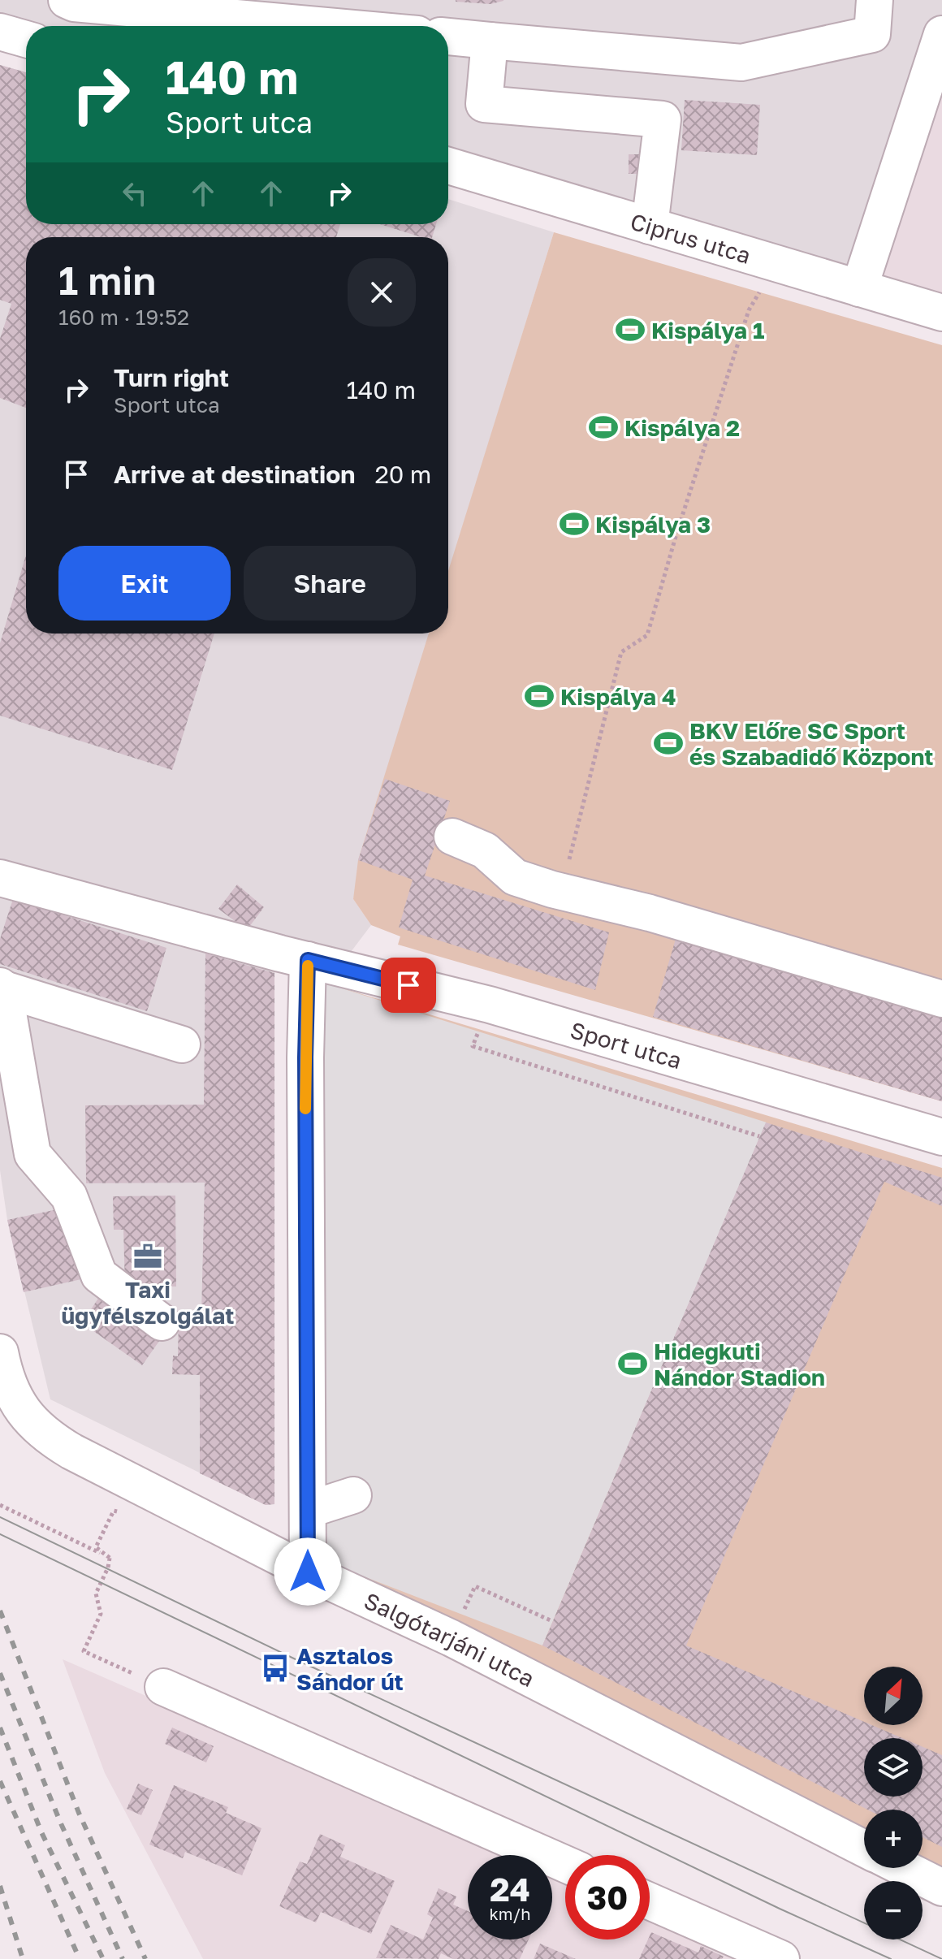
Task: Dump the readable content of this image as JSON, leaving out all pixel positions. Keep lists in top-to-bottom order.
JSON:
{
  "streets": {
    "street": ["Ciprus utca", "Sport utca", "Salgótarjáni utca"]
  },
  "places": {
    "sports": [
      "Kispálya 1",
      "Kispálya 2",
      "Kispálya 3",
      "Kispálya 4",
      "BKV Előre SC Sport és Szabadidő Központ",
      "Hidegkuti Nándor Stadion"
    ],
    "office": ["Taxi ügyfélszolgálat"],
    "bus stop": ["Asztalos Sándor út"]
  },
  "north": "top right",
  "page": {
    "turn": ["140 m", "Sport utca"],
    "heading": ["1 min", "160 m · 19:52"],
    "list": [
      {
        "name": "Turn right",
        "note": "Sport utca",
        "value": "140 m"
      },
      {
        "name": "Arrive at destination",
        "value": "20 m"
      }
    ],
    "buttons": ["Exit", "Share"],
    "map_buttons": ["+", "−"],
    "speed": "24 km/h",
    "limit": "30"
  }
}
